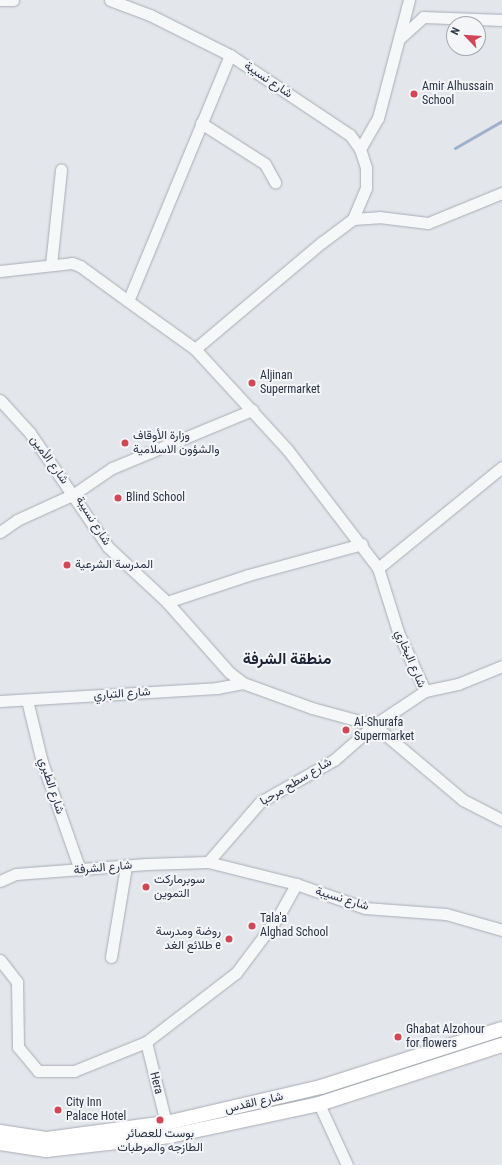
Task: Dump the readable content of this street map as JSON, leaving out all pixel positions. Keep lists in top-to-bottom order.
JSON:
{
  "streets": {
    "main road": ["شارع القدس"],
    "street": [
      "شارع نسيبة",
      "شارع الأمين",
      "شارع البخاري",
      "شارع التباري",
      "شارع سطح مرحبا",
      "شارع الطبري",
      "شارع الشرفة",
      "Hera"
    ]
  },
  "crossings": [
    ["شارع نسيبة", "شارع الأمين"],
    ["شارع نسيبة", "شارع البخاري"],
    ["شارع نسيبة", "شارع التباري"],
    ["شارع نسيبة", "شارع سطح مرحبا"],
    ["شارع نسيبة", "شارع الشرفة"],
    ["شارع البخاري", "شارع سطح مرحبا"],
    ["شارع التباري", "شارع الطبري"],
    ["شارع سطح مرحبا", "شارع الشرفة"],
    ["شارع الطبري", "شارع الشرفة"],
    ["Hera", "شارع القدس"]
  ],
  "districts": ["منطقة الشرفة"],
  "places": [
    "Amir Alhussain School",
    "Aljinan Supermarket",
    "وزارة الأوقاف والشؤون الاسلامية",
    "Blind School",
    "المدرسة الشرعية",
    "Al-Shurafa Supermarket",
    "سوبرماركت التموين",
    "Tala'a Alghad School",
    "روضة ومدرسة طلائع الغد e",
    "Ghabat Alzohour for flowers",
    "City Inn Palace Hotel",
    "بوست للعصائر الطازجه والمرطبات"
  ],
  "north": "top left"
}
